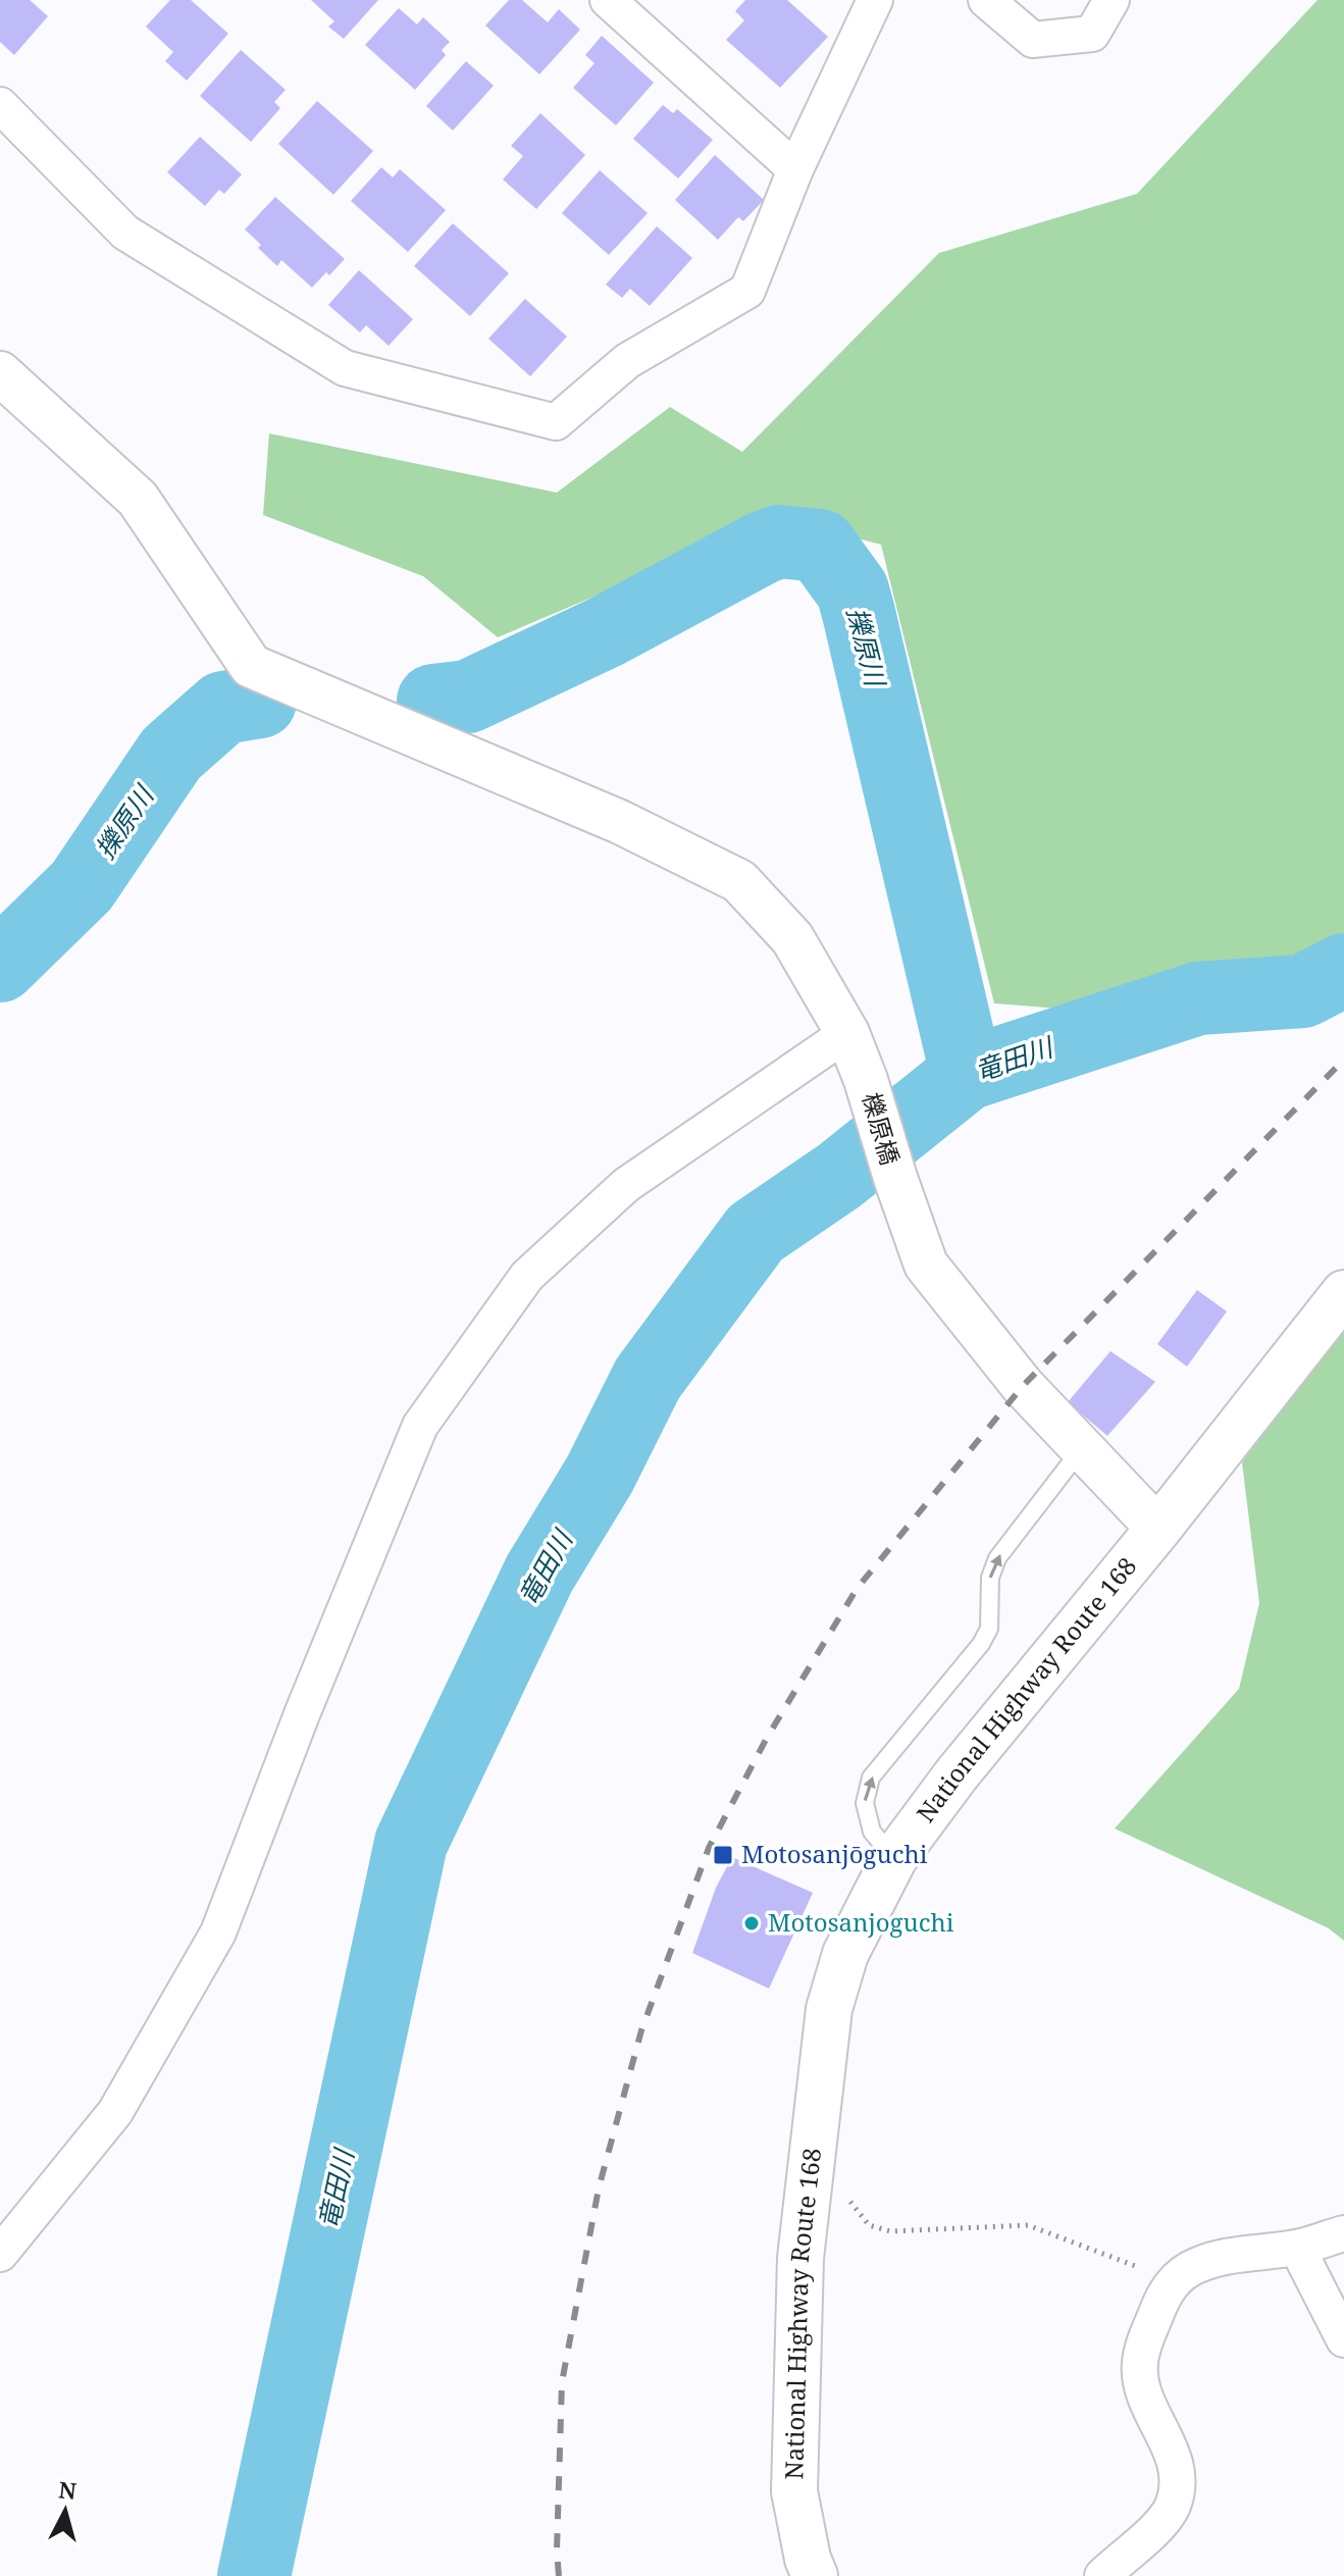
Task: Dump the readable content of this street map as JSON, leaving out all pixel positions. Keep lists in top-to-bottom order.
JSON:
{
  "streets": {
    "highway": ["National Highway Route 168"],
    "street": ["櫟原橋"]
  },
  "crossings": [
    ["櫟原橋", "National Highway Route 168"]
  ],
  "water": ["擽原川", "竜田川"],
  "places": {
    "transit": ["Motosanjōguchi"],
    "other": ["Motosanjoguchi"]
  },
  "north": "top"
}
